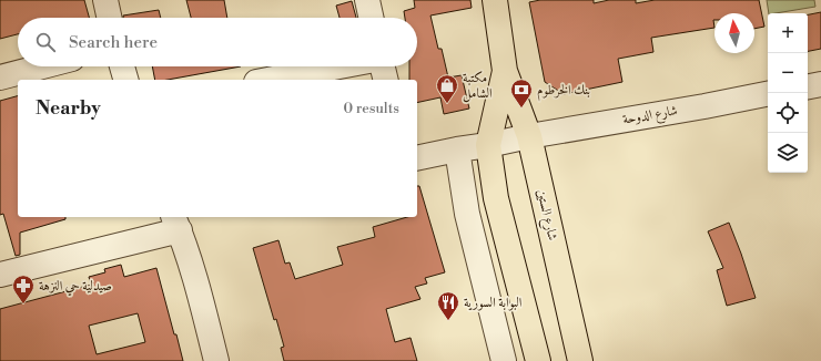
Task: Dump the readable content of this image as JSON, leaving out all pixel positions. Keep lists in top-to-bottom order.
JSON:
{
  "streets": {
    "main road": ["شارع الستين"],
    "street": ["شارع الدوحة"]
  },
  "crossings": [
    ["شارع الدوحة", "شارع الستين"]
  ],
  "places": {
    "shop": ["مكتبة الشامل"],
    "bank": ["بنك الخرطوم"],
    "pharmacy": ["صيدلية حي النزهة"],
    "restaurant": ["البوابة السورية"]
  },
  "north": "top",
  "page": {
    "map_buttons": ["+", "−"],
    "search": "Search here",
    "heading": ["Nearby", "0 results"]
  }
}
